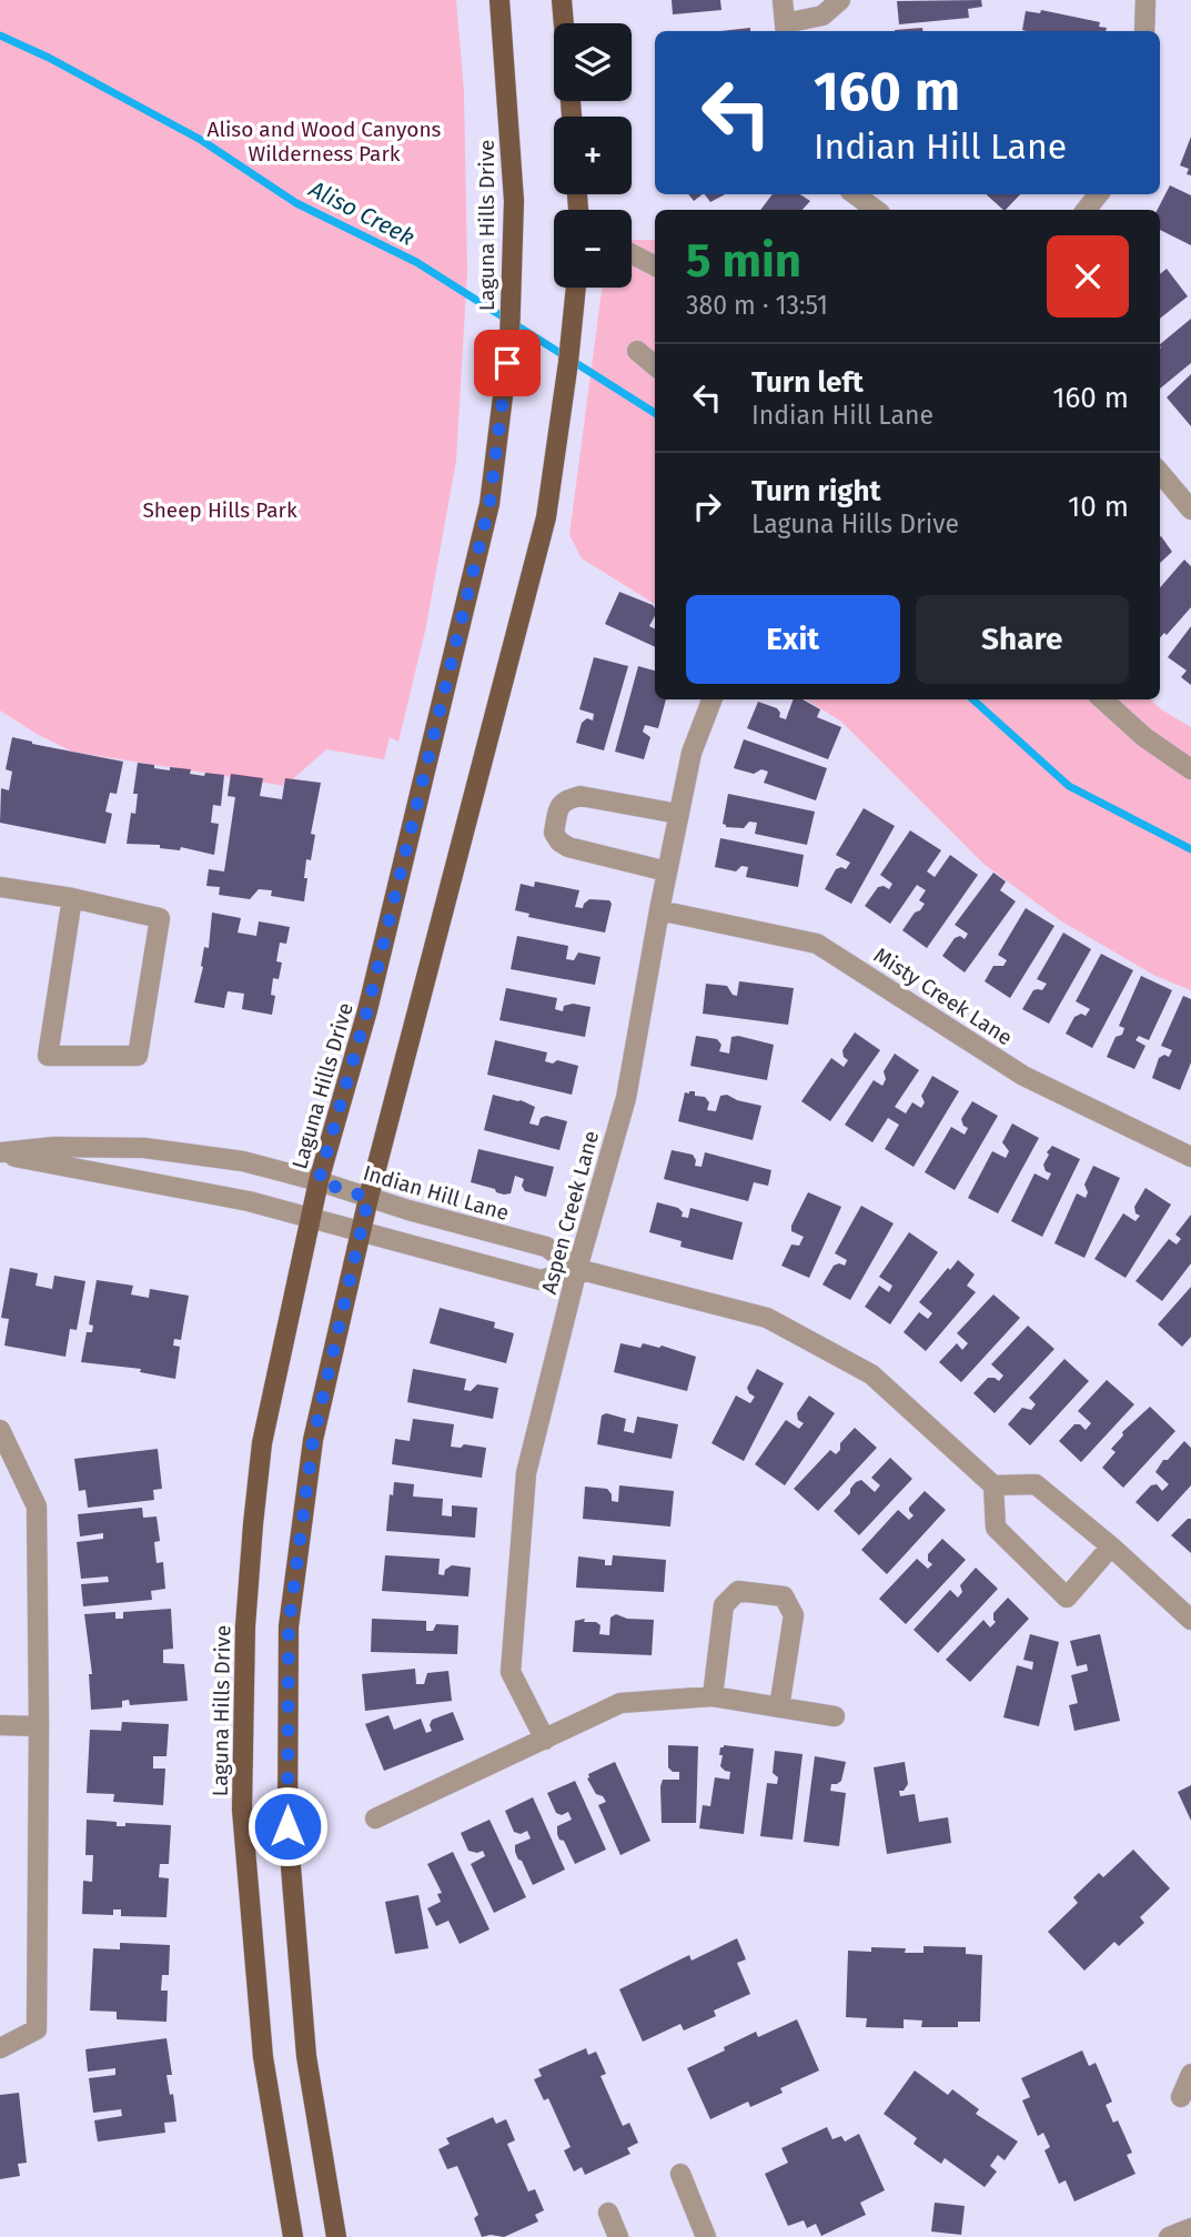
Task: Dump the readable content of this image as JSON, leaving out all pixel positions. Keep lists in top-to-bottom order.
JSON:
{
  "streets": {
    "main road": ["Laguna Hills Drive"],
    "street": ["Misty Creek Lane", "Indian Hill Lane", "Aspen Creek Lane"]
  },
  "crossings": [
    ["Laguna Hills Drive", "Indian Hill Lane"],
    ["Misty Creek Lane", "Aspen Creek Lane"],
    ["Indian Hill Lane", "Aspen Creek Lane"]
  ],
  "water": ["Aliso Creek"],
  "parks": ["Aliso and Wood Canyons Wilderness Park", "Sheep Hills Park"],
  "page": {
    "map_buttons": ["+", "−"],
    "turn": ["160 m", "Indian Hill Lane"],
    "heading": ["5 min", "380 m · 13:51"],
    "list": [
      {
        "name": "Turn left",
        "note": "Indian Hill Lane",
        "value": "160 m"
      },
      {
        "name": "Turn right",
        "note": "Laguna Hills Drive",
        "value": "10 m"
      }
    ],
    "buttons": ["Exit", "Share"]
  }
}
